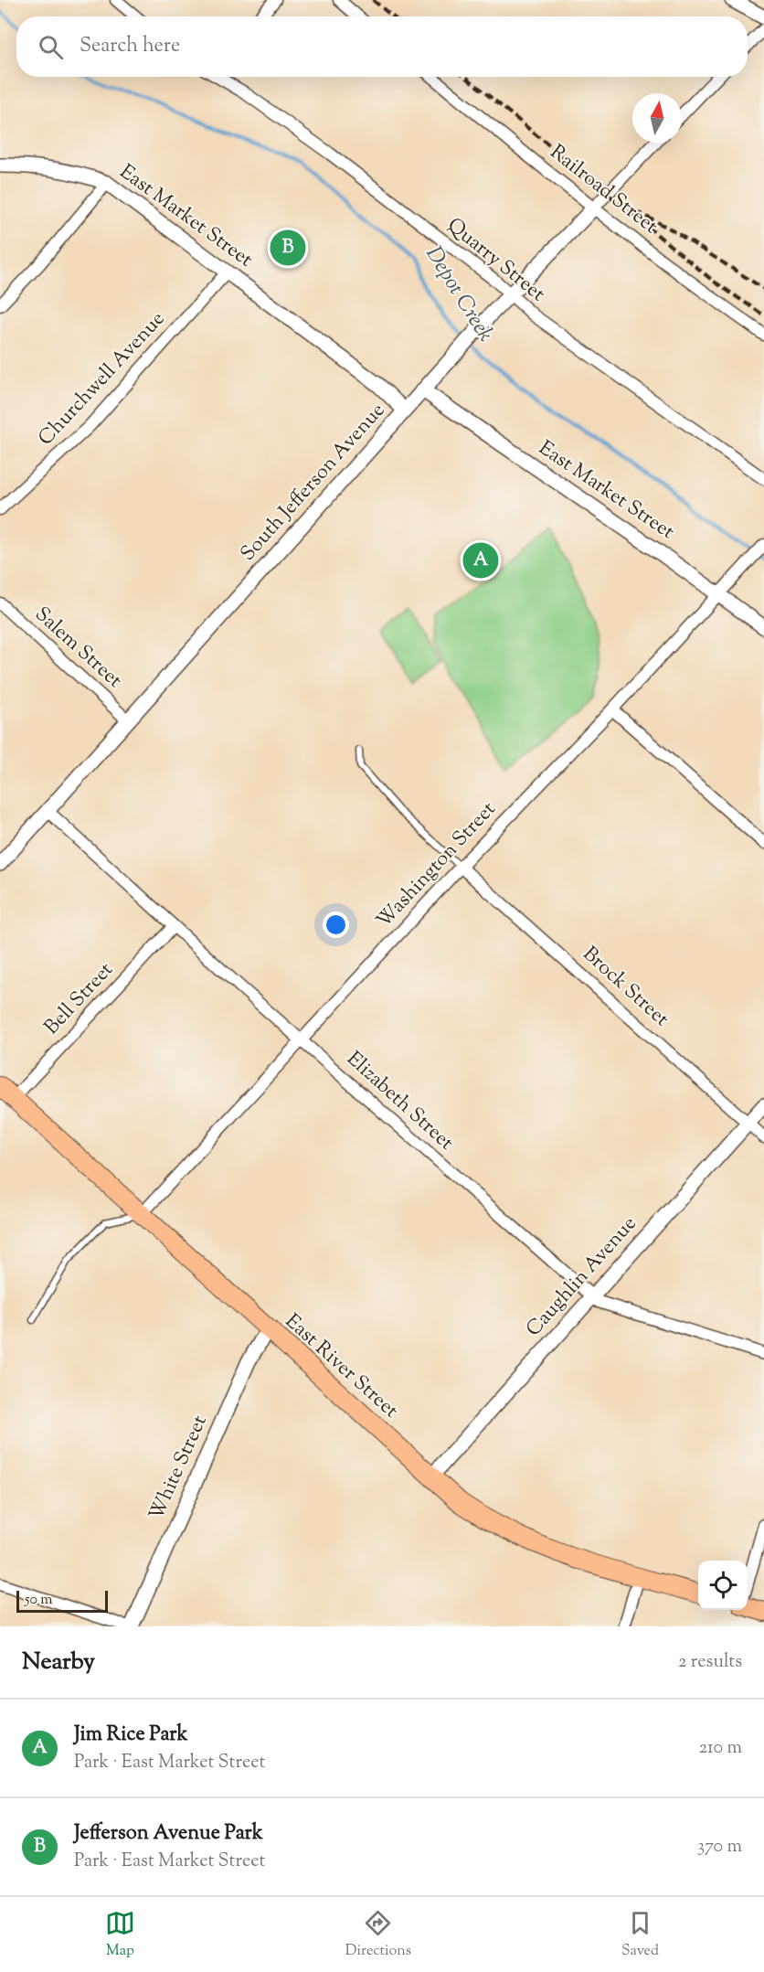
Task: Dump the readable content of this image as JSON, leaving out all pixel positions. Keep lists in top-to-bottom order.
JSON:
{
  "streets": {
    "main road": ["East River Street"],
    "street": [
      "Railroad Street",
      "East Market Street",
      "Quarry Street",
      "Churchwell Avenue",
      "South Jefferson Avenue",
      "Salem Street",
      "Washington Street",
      "Brock Street",
      "Bell Street",
      "Elizabeth Street",
      "Caughlin Avenue",
      "White Street"
    ]
  },
  "crossings": [
    ["Railroad Street", "South Jefferson Avenue"],
    ["East Market Street", "Churchwell Avenue"],
    ["East Market Street", "South Jefferson Avenue"],
    ["East Market Street", "Washington Street"],
    ["Quarry Street", "South Jefferson Avenue"],
    ["South Jefferson Avenue", "Salem Street"],
    ["South Jefferson Avenue", "Elizabeth Street"],
    ["Washington Street", "Brock Street"],
    ["Washington Street", "Elizabeth Street"],
    ["Washington Street", "East River Street"],
    ["Brock Street", "Caughlin Avenue"],
    ["Bell Street", "Elizabeth Street"],
    ["Bell Street", "East River Street"],
    ["Elizabeth Street", "Caughlin Avenue"],
    ["Caughlin Avenue", "East River Street"],
    ["East River Street", "White Street"]
  ],
  "water": ["Depot Creek"],
  "scale_bar": "50 m",
  "north": "top",
  "page": {
    "search": "Search here",
    "pins": ["B", "A"],
    "scale": "50 m",
    "heading": ["Nearby", "2 results"],
    "list": [
      {
        "mark": "A",
        "name": "Jim Rice Park",
        "note": "Park · East Market Street",
        "value": "210 m"
      },
      {
        "mark": "B",
        "name": "Jefferson Avenue Park",
        "note": "Park · East Market Street",
        "value": "370 m"
      }
    ],
    "nav": ["Map", "Directions", "Saved"]
  }
}
